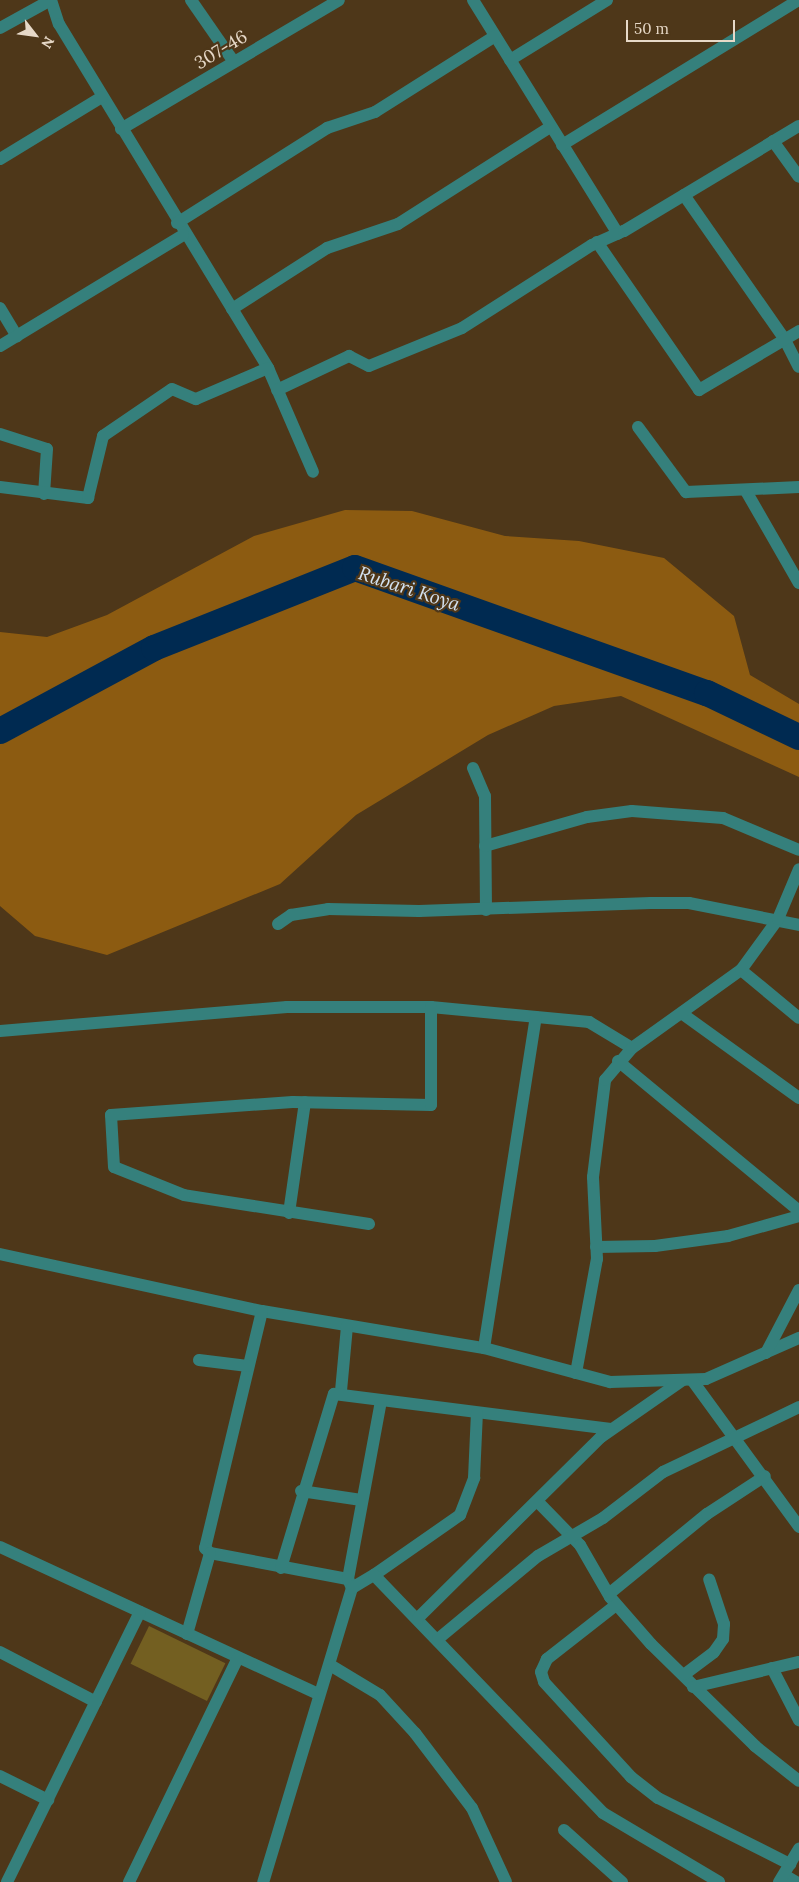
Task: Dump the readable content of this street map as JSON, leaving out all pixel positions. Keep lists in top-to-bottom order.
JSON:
{
  "streets": {
    "street": ["307-46"]
  },
  "water": ["Rubari Koya"],
  "scale_bar": "50 m",
  "north": "bottom right"
}
